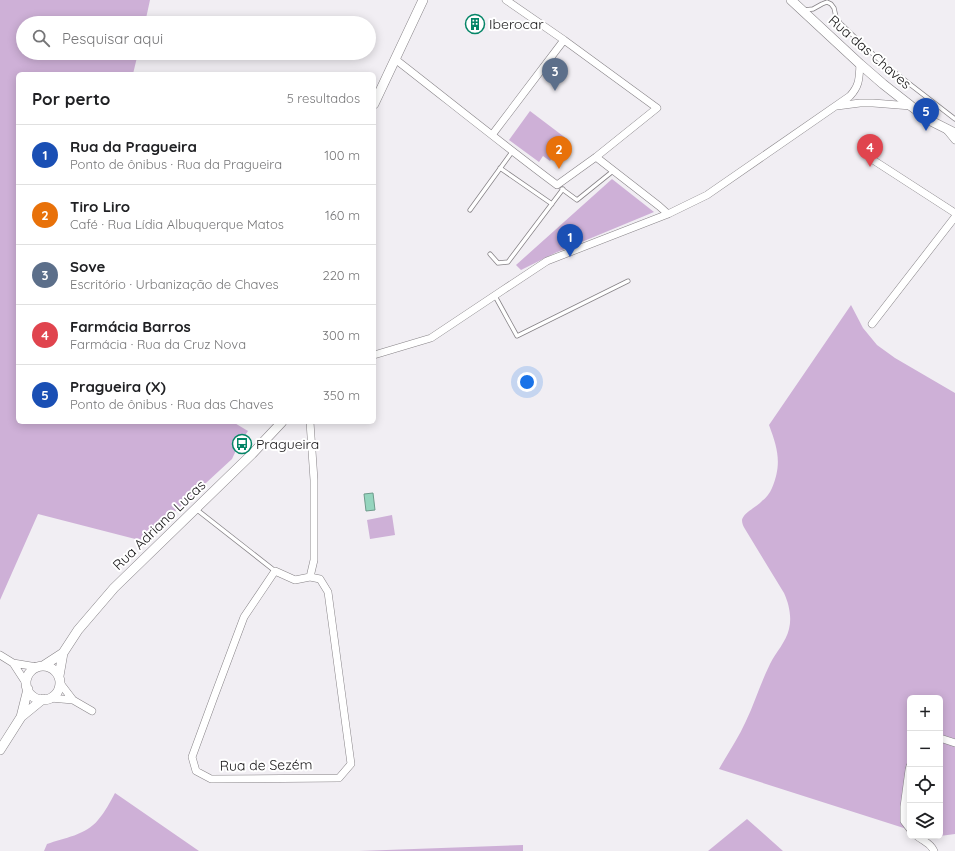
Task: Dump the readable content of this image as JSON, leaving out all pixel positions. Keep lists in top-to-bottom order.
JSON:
{
  "streets": {
    "street": ["Rua das Chaves", "Rua Adriano Lucas", "Rua de Sezém"]
  },
  "places": {
    "building": ["Iberocar"],
    "bus stop": ["Pragueira"]
  },
  "page": {
    "search": "Pesquisar aqui",
    "pins": [
      "3",
      "5",
      "4",
      "2",
      "1"
    ],
    "heading": ["Por perto", "5 resultados"],
    "list": [
      {
        "mark": "1",
        "name": "Rua da Pragueira",
        "note": "Ponto de ônibus · Rua da Pragueira",
        "value": "100 m"
      },
      {
        "mark": "2",
        "name": "Tiro Liro",
        "note": "Café · Rua Lídia Albuquerque Matos",
        "value": "160 m"
      },
      {
        "mark": "3",
        "name": "Sove",
        "note": "Escritório · Urbanização de Chaves",
        "value": "220 m"
      },
      {
        "mark": "4",
        "name": "Farmácia Barros",
        "note": "Farmácia · Rua da Cruz Nova",
        "value": "300 m"
      },
      {
        "mark": "5",
        "name": "Pragueira (X)",
        "note": "Ponto de ônibus · Rua das Chaves",
        "value": "350 m"
      }
    ],
    "map_buttons": ["+", "−"]
  }
}
